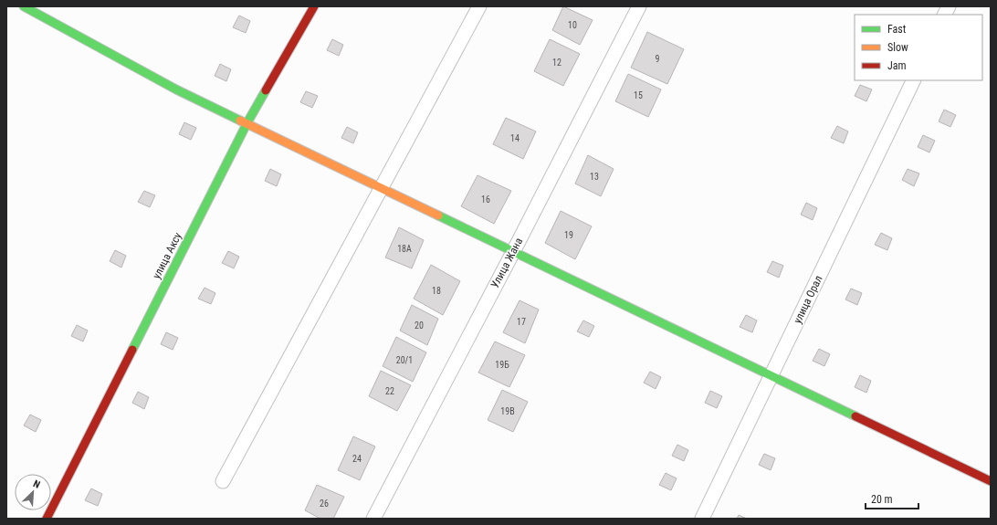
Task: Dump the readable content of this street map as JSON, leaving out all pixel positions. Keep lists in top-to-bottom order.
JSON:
{
  "streets": {
    "street": ["улица Аксу", "Улица Жана", "улица Орал"]
  },
  "house_numbers": [
    "10",
    "9",
    "12",
    "15",
    "14",
    "13",
    "16",
    "19",
    "18А",
    "18",
    "17",
    "20",
    "20/1",
    "19Б",
    "22",
    "19В",
    "24",
    "26"
  ],
  "legend": ["Fast", "Slow", "Jam"],
  "scale_bar": "20 m",
  "north": "top right"
}
